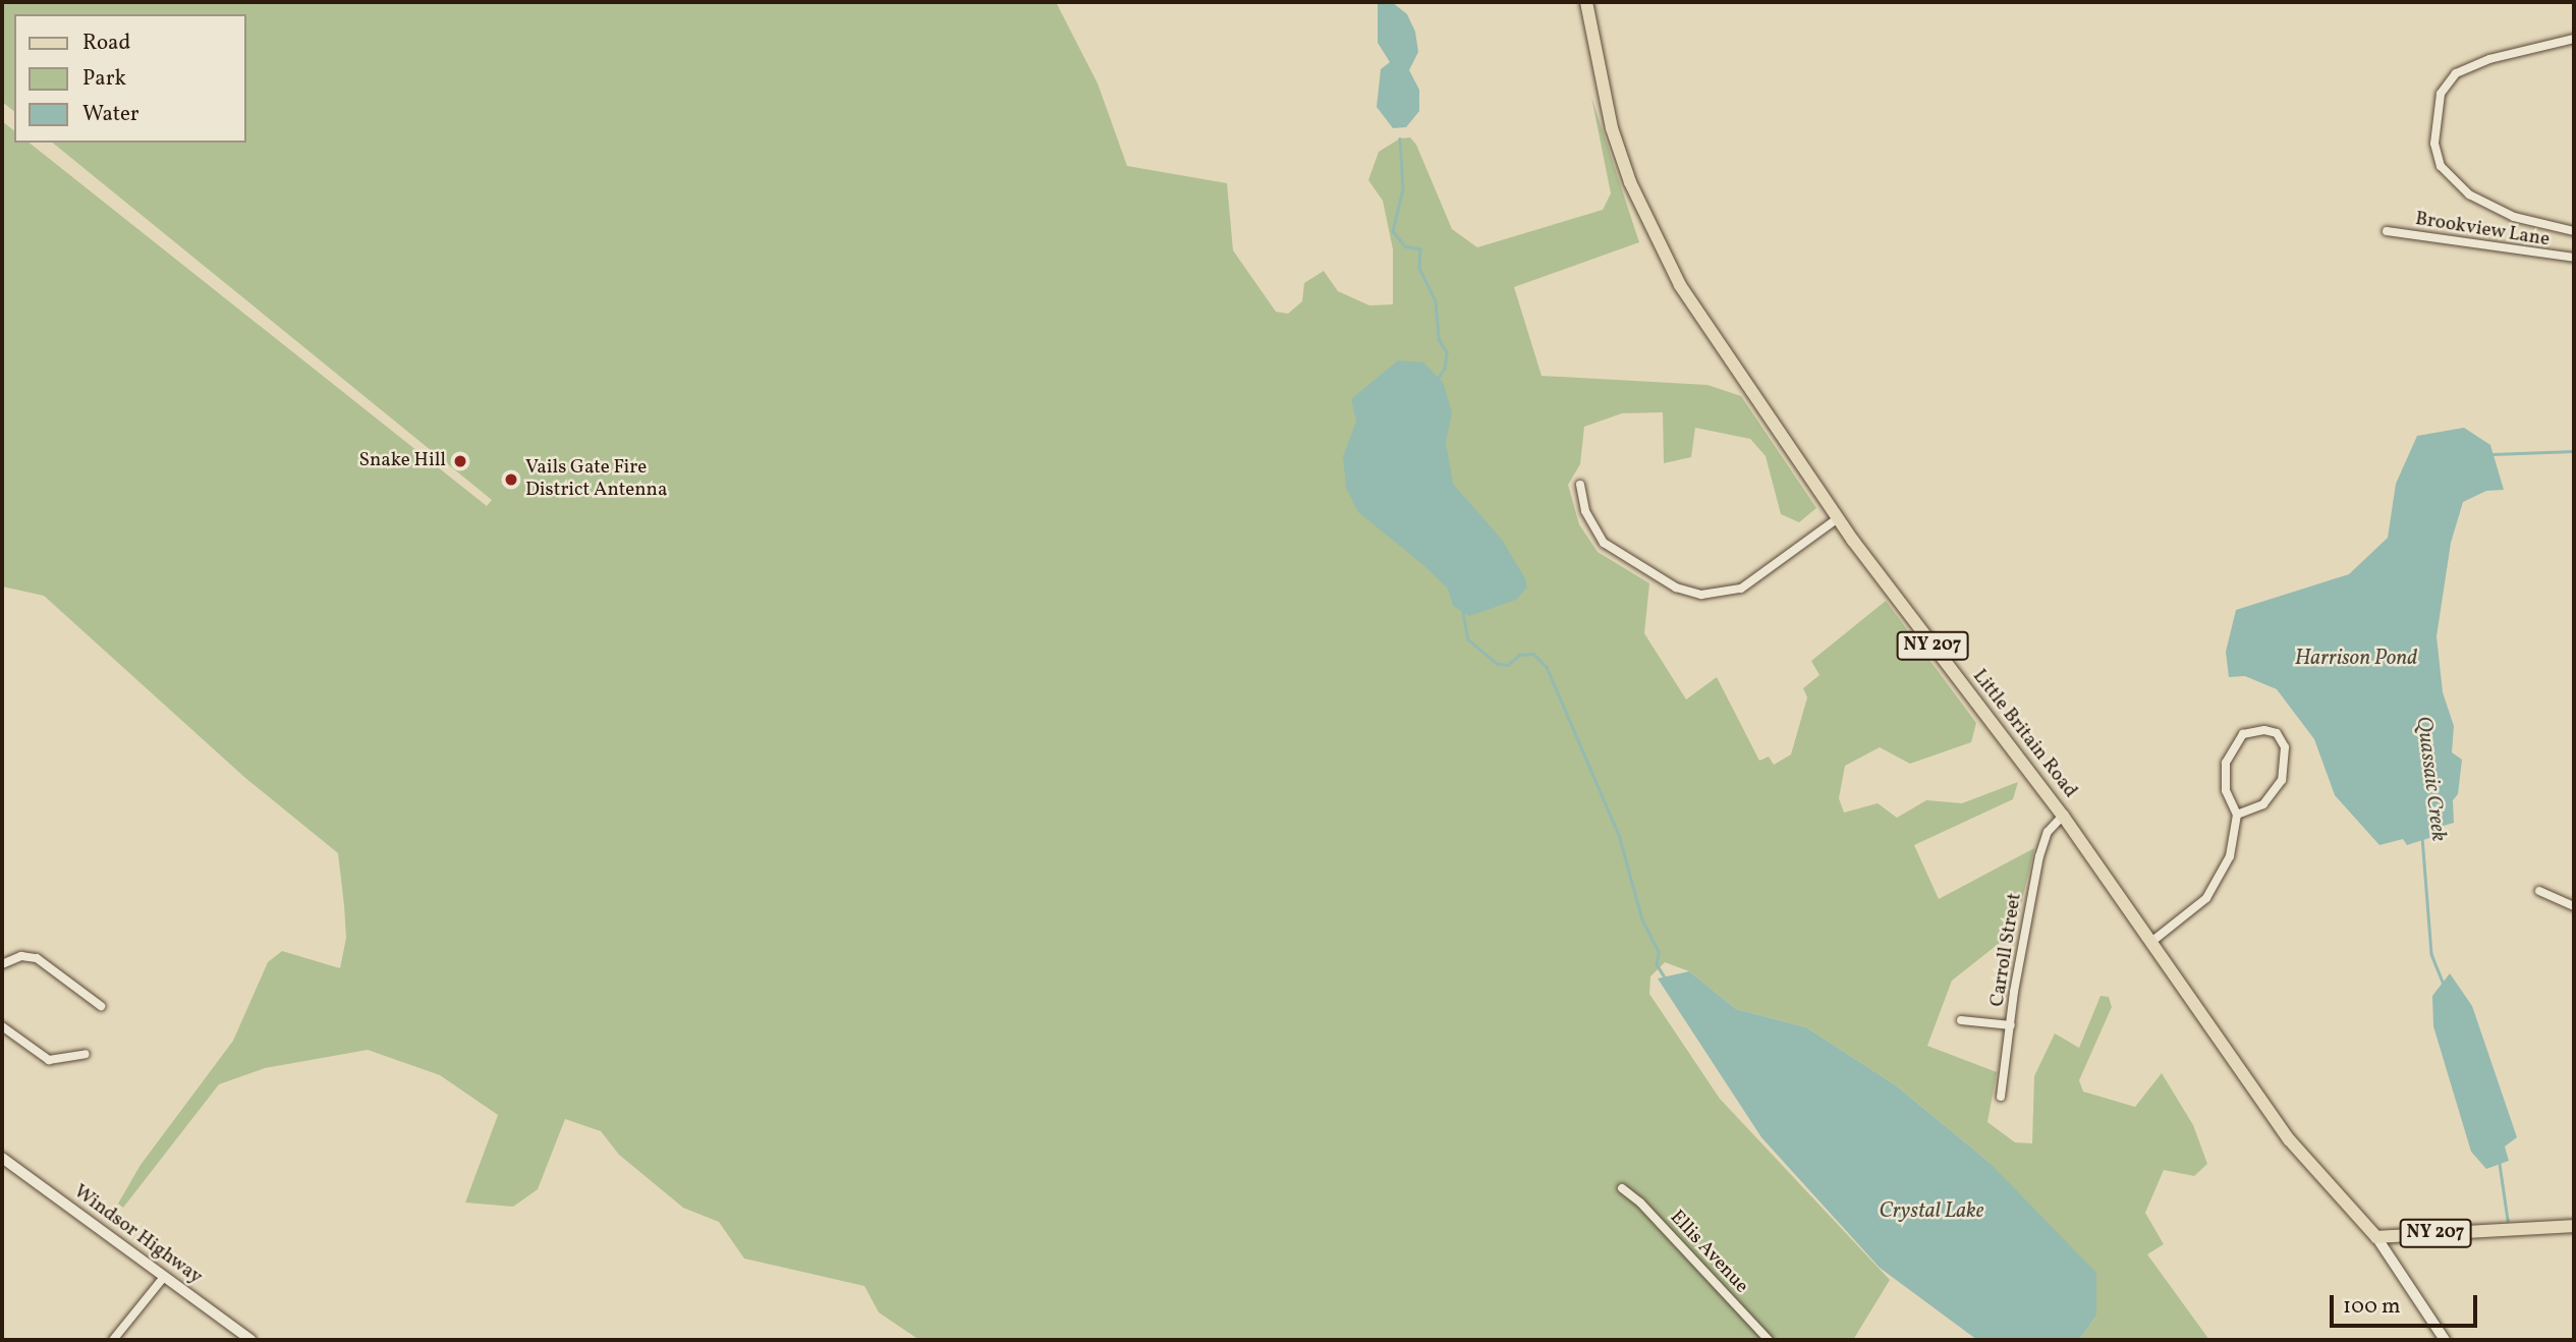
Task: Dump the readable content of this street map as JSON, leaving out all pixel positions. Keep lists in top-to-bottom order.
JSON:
{
  "streets": {
    "main road": ["NY 207", "Little Britain Road", "Windsor Highway"],
    "street": ["Brookview Lane", "Carroll Street", "Ellis Avenue"]
  },
  "crossings": [
    ["NY 207", "Little Britain Road"],
    ["Little Britain Road", "Carroll Street"]
  ],
  "water": ["Harrison Pond", "Quassaic Creek", "Crystal Lake"],
  "places": ["Snake Hill", "Vails Gate Fire District Antenna"],
  "legend": ["Road", "Park", "Water"],
  "scale_bar": "100 m"
}
